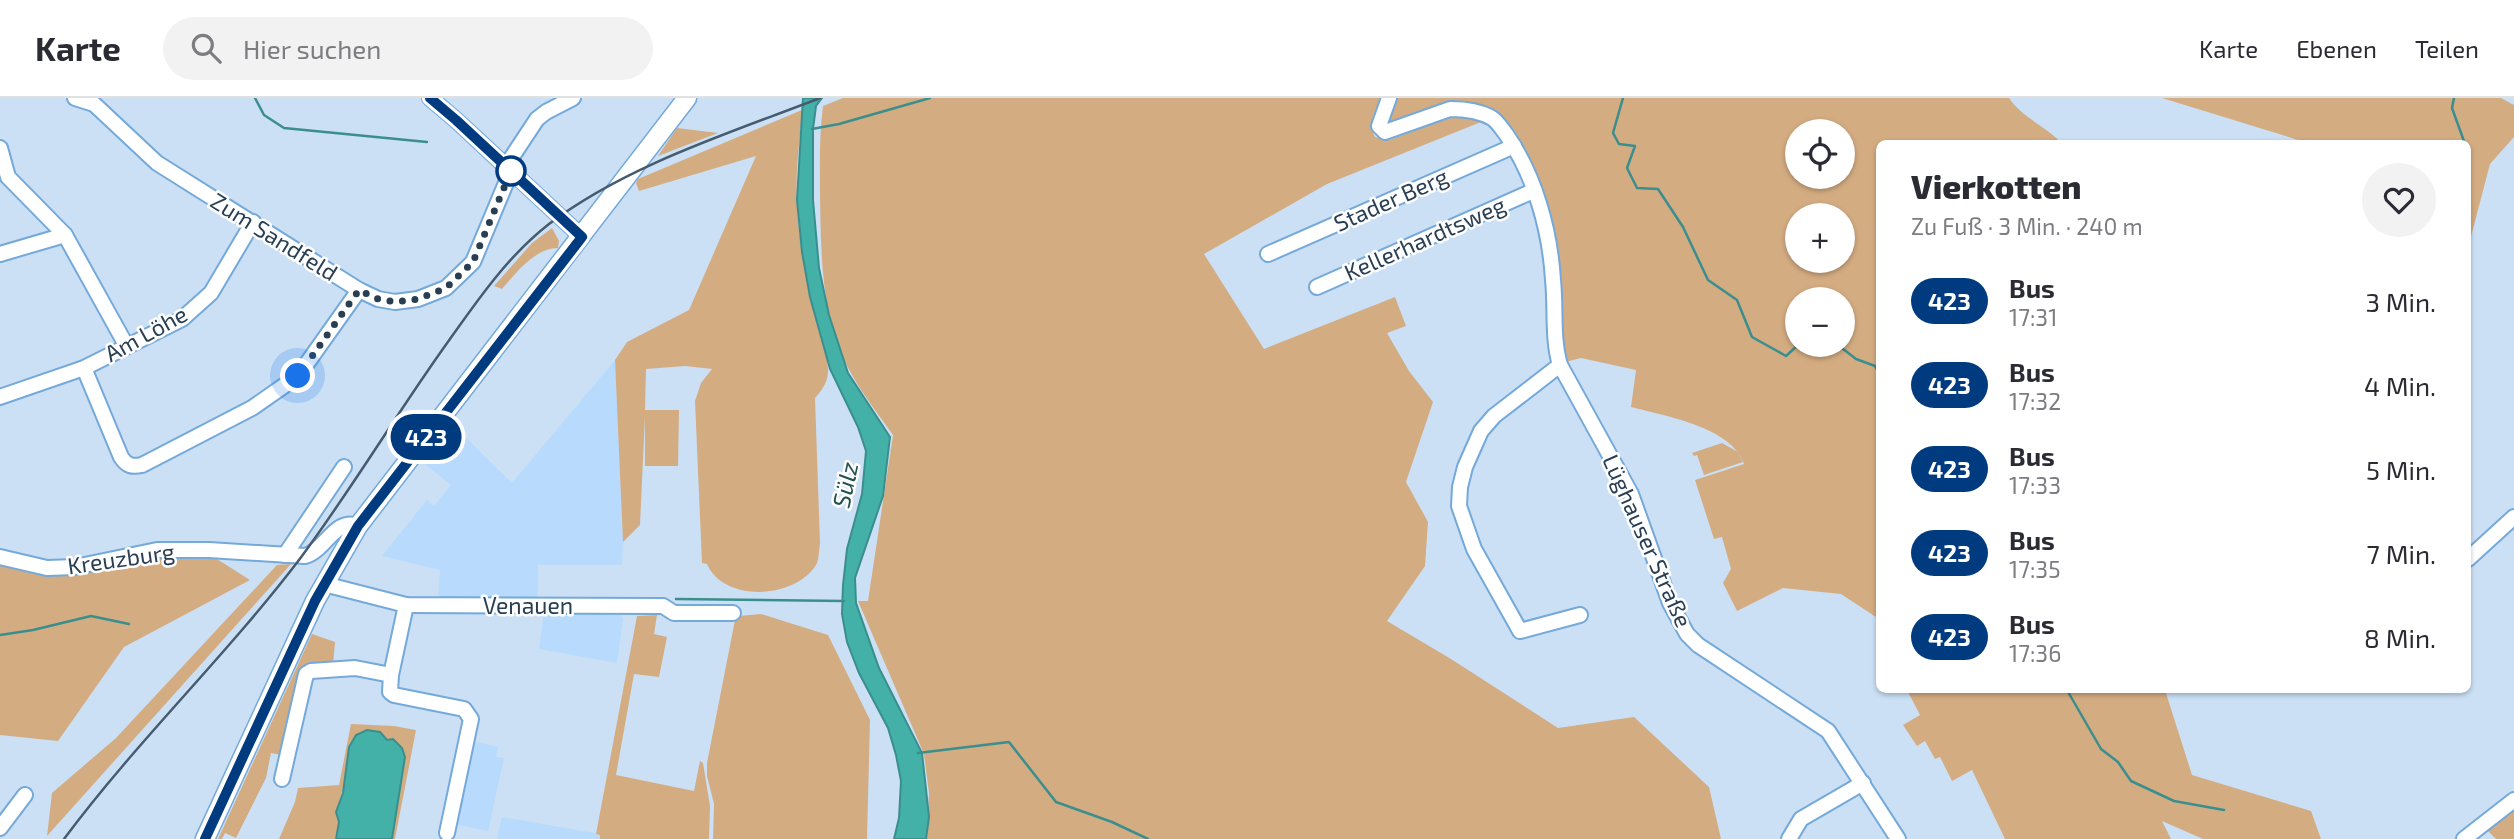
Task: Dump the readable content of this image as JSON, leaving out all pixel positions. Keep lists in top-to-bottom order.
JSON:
{
  "streets": {
    "street": [
      "Stader Berg",
      "Zum Sandfeld",
      "Kellerhardtsweg",
      "Am Löhe",
      "Lüghauser Straße",
      "Kreuzburg",
      "Venauen"
    ]
  },
  "crossings": [
    ["Stader Berg", "Lüghauser Straße"],
    ["Zum Sandfeld", "Am Löhe"],
    ["Kellerhardtsweg", "Lüghauser Straße"]
  ],
  "water": ["Sülz"],
  "lines": ["bus line 423"],
  "page": {
    "header": "Karte",
    "search": "Hier suchen",
    "nav": ["Karte", "Ebenen", "Teilen"],
    "on_map": "423",
    "map_buttons": ["+", "−"],
    "heading": ["Vierkotten", "Zu Fuß · 3 Min. · 240 m"],
    "list": [
      {
        "mark": "423",
        "name": "Bus",
        "note": "17:31",
        "value": "3 Min."
      },
      {
        "mark": "423",
        "name": "Bus",
        "note": "17:32",
        "value": "4 Min."
      },
      {
        "mark": "423",
        "name": "Bus",
        "note": "17:33",
        "value": "5 Min."
      },
      {
        "mark": "423",
        "name": "Bus",
        "note": "17:35",
        "value": "7 Min."
      },
      {
        "mark": "423",
        "name": "Bus",
        "note": "17:36",
        "value": "8 Min."
      }
    ]
  }
}
